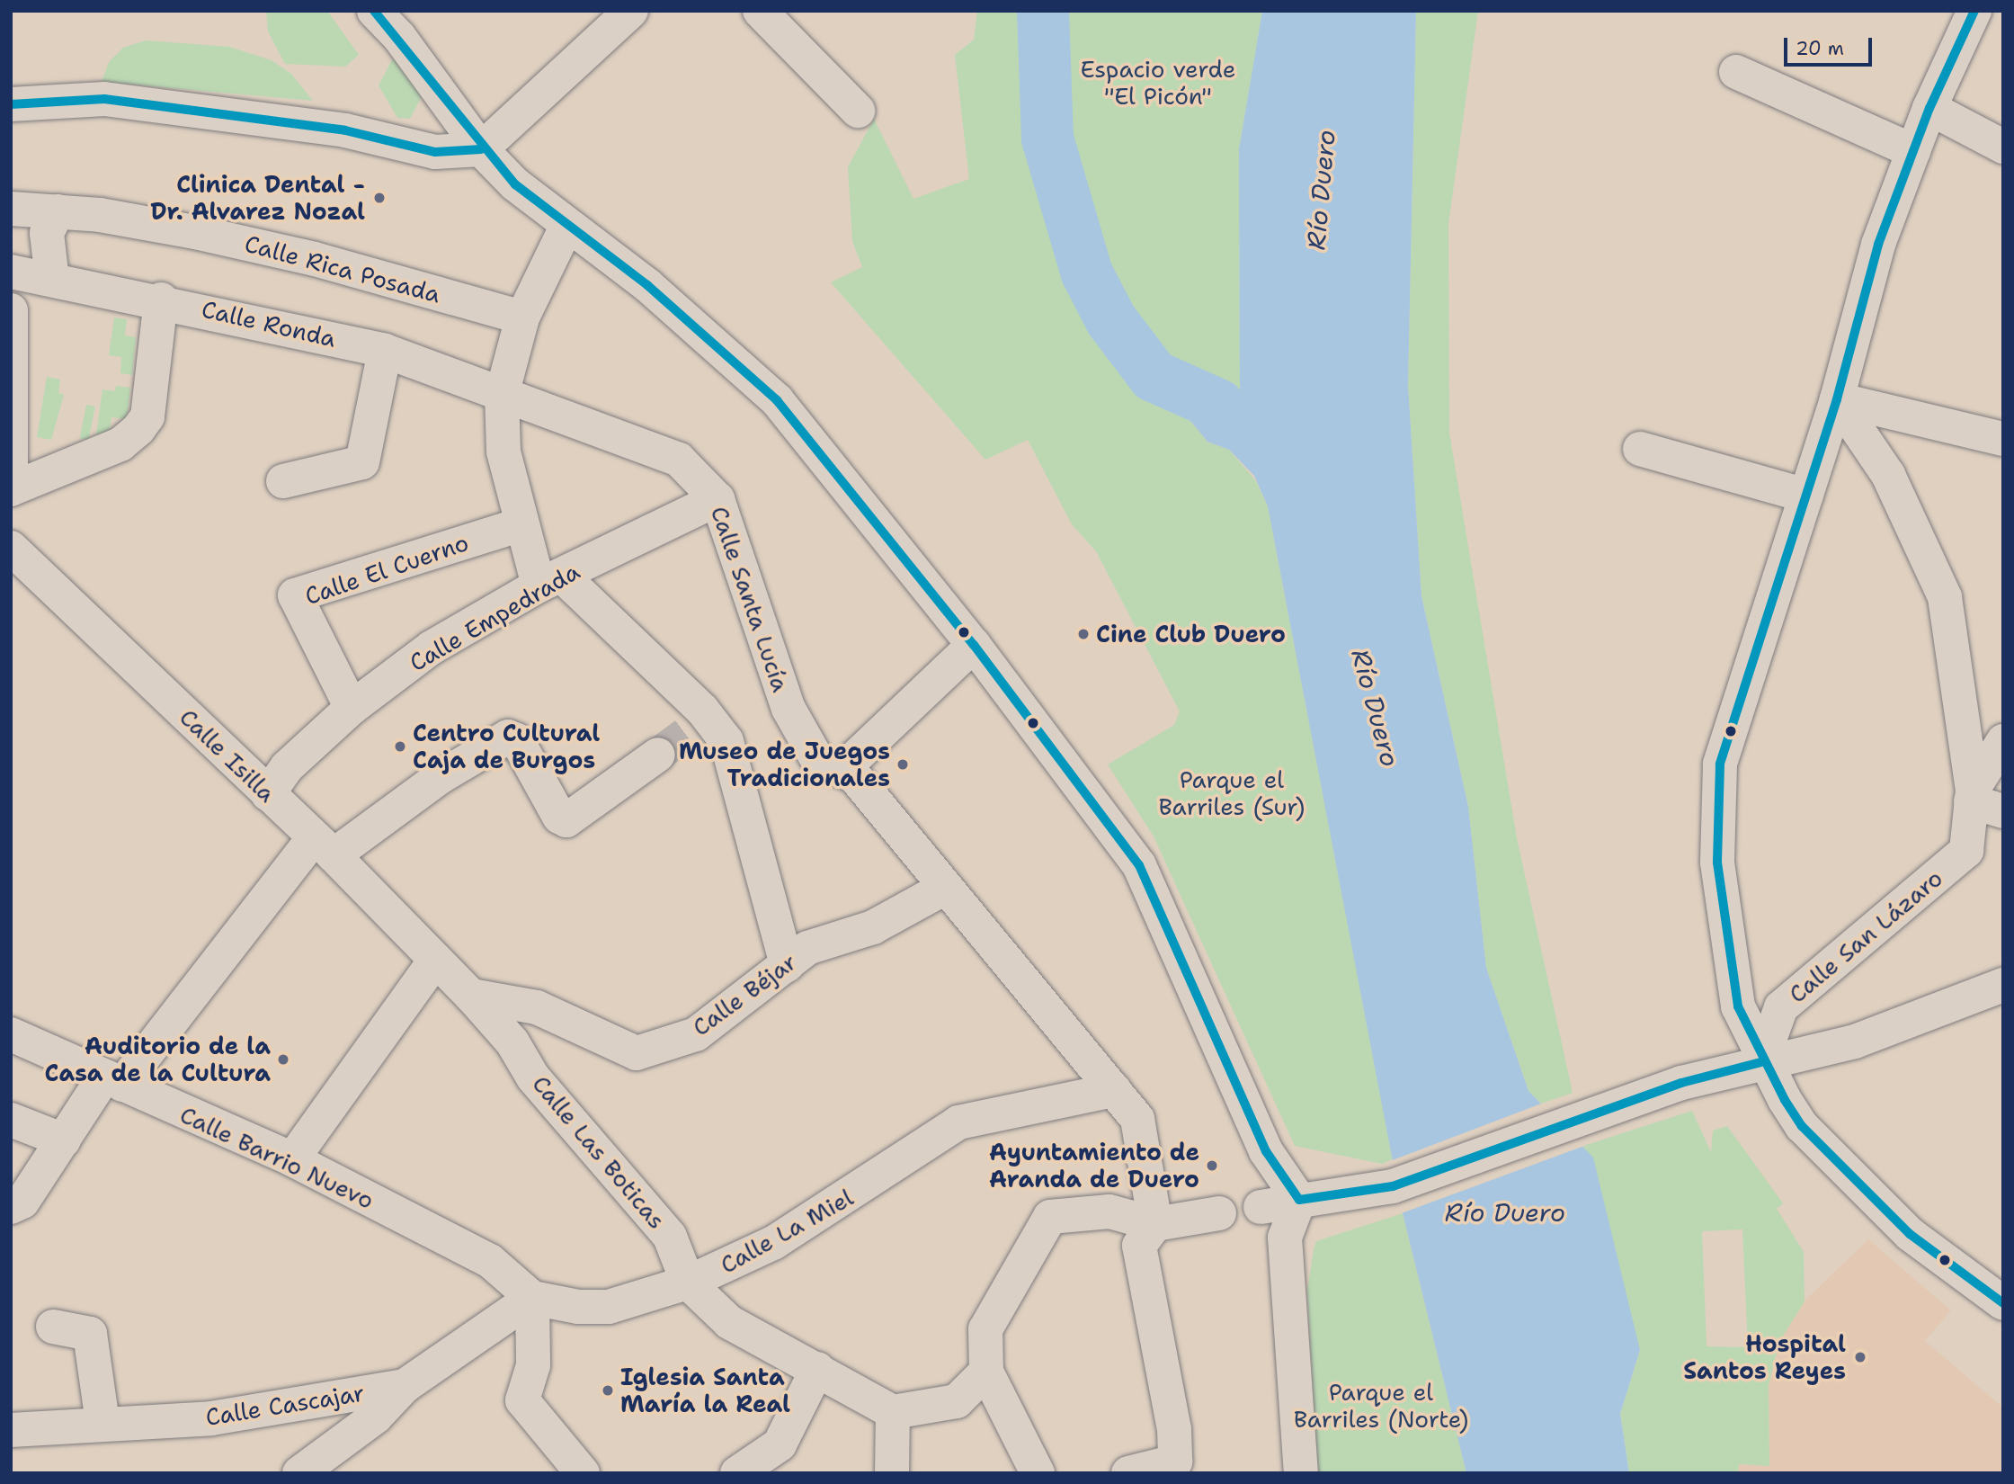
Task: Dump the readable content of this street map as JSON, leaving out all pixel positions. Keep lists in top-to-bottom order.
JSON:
{
  "streets": {
    "street": [
      "Calle Rica Posada",
      "Calle Ronda",
      "Calle El Cuerno",
      "Calle Santa Lucía",
      "Calle Empedrada",
      "Calle Isilla",
      "Calle San Lázaro",
      "Calle Béjar",
      "Calle Las Boticas",
      "Calle Barrio Nuevo",
      "Calle La Miel",
      "Calle Cascajar"
    ]
  },
  "crossings": [
    ["Calle Ronda", "Calle Santa Lucía"],
    ["Calle El Cuerno", "Calle Empedrada"],
    ["Calle Santa Lucía", "Calle Empedrada"],
    ["Calle Empedrada", "Calle Isilla"],
    ["Calle Isilla", "Calle Béjar"],
    ["Calle Isilla", "Calle Las Boticas"],
    ["Calle Béjar", "Calle Las Boticas"],
    ["Calle Las Boticas", "Calle La Miel"],
    ["Calle Barrio Nuevo", "Calle La Miel"],
    ["Calle Barrio Nuevo", "Calle Cascajar"],
    ["Calle La Miel", "Calle Cascajar"]
  ],
  "water": ["Río Duero"],
  "parks": ["Espacio verde \"El Picón\"", "Parque el Barriles (Sur)", "Parque el Barriles (Norte)"],
  "places": [
    "Clinica Dental - Dr. Alvarez Nozal",
    "Cine Club Duero",
    "Centro Cultural Caja de Burgos",
    "Museo de Juegos Tradicionales",
    "Auditorio de la Casa de la Cultura",
    "Ayuntamiento de Aranda de Duero",
    "Hospital Santos Reyes",
    "Iglesia Santa María la Real"
  ],
  "scale_bar": "20 m"
}
